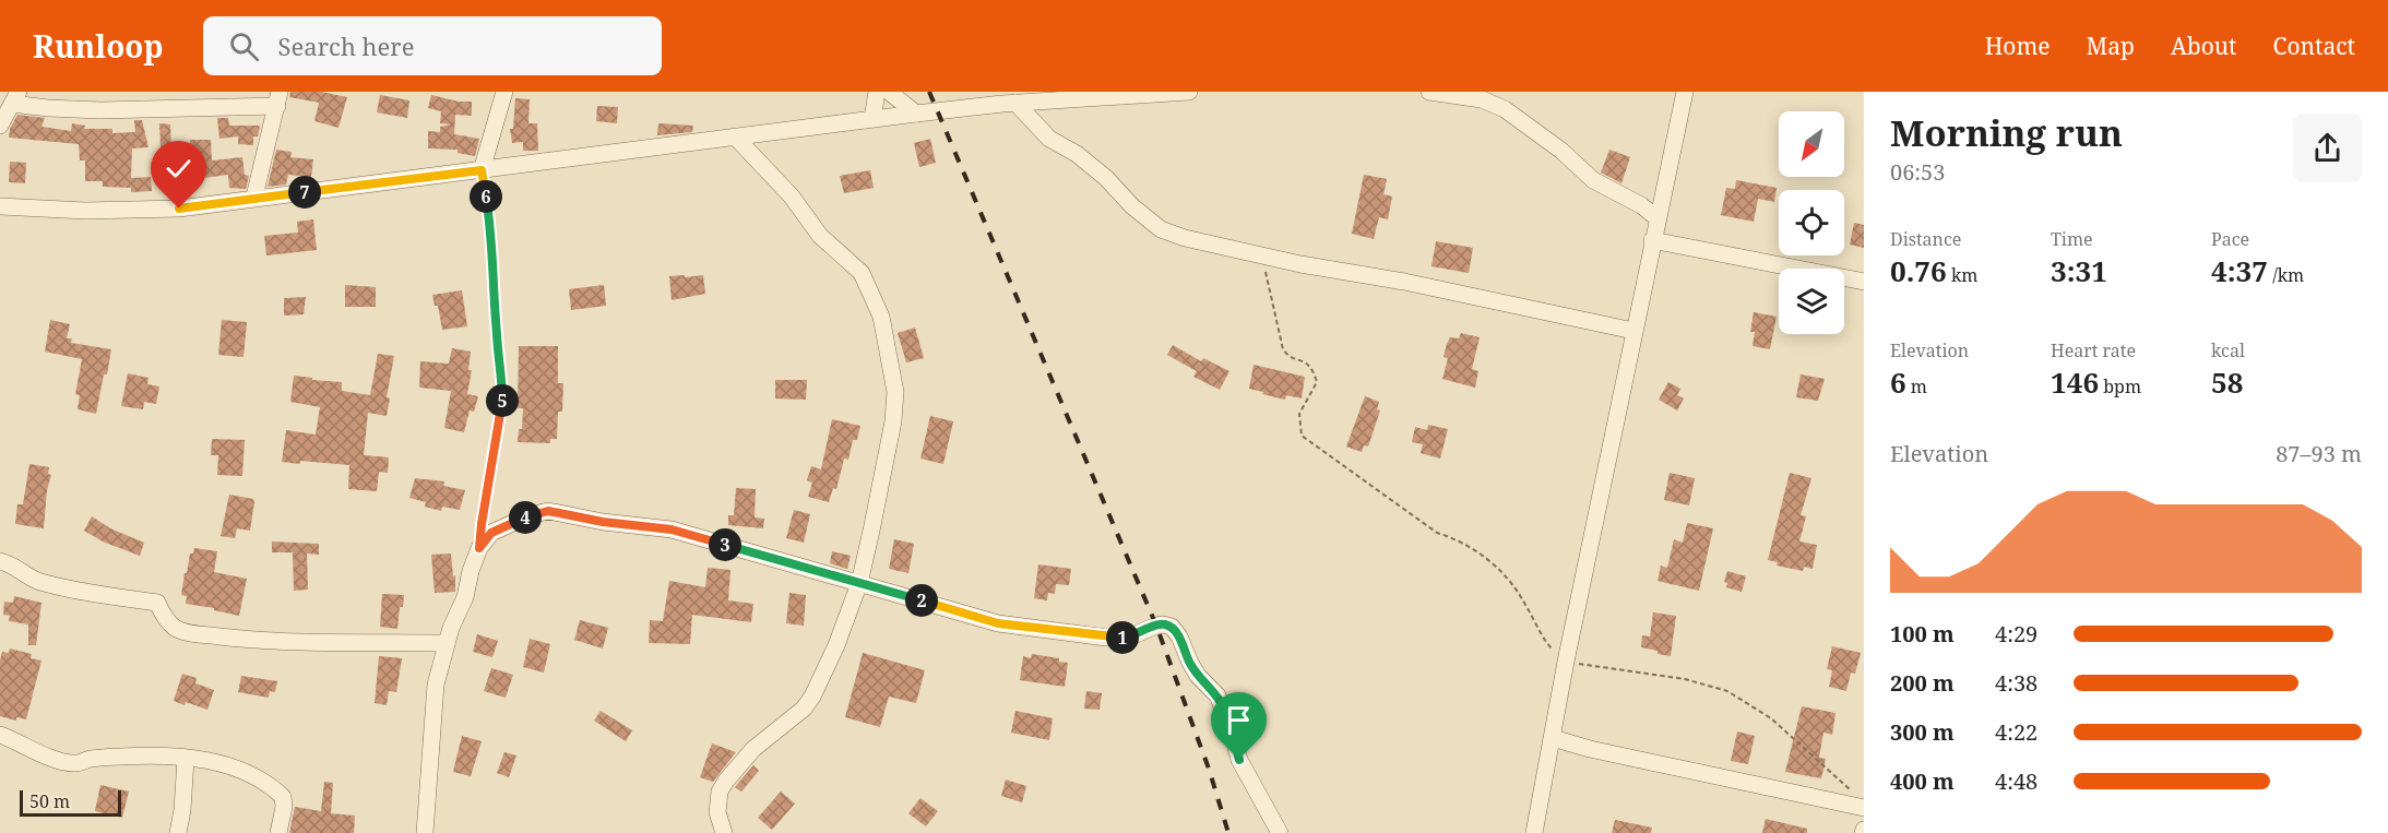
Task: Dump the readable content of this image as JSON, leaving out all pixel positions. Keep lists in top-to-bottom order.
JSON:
{
  "scale_bar": "50 m",
  "north": "bottom left",
  "page": {
    "header": "Runloop",
    "search": "Search here",
    "nav": [
      "Home",
      "Map",
      "About",
      "Contact"
    ],
    "heading": ["Morning run", "06:53"],
    "pins": [
      "7",
      "6",
      "5",
      "4",
      "3",
      "2",
      "1"
    ],
    "stats": [
      ["Distance", "0.76 km"],
      ["Time", "3:31"],
      ["Pace", "4:37 /km"],
      ["Elevation", "6 m"],
      ["Heart rate", "146 bpm"],
      ["kcal", "58"]
    ],
    "chart": ["Elevation", "87–93 m"],
    "list": [
      {
        "name": "100 m",
        "note": "4:29"
      },
      {
        "name": "200 m",
        "note": "4:38"
      },
      {
        "name": "300 m",
        "note": "4:22"
      },
      {
        "name": "400 m",
        "note": "4:48"
      }
    ],
    "scale": "50 m"
  }
}
